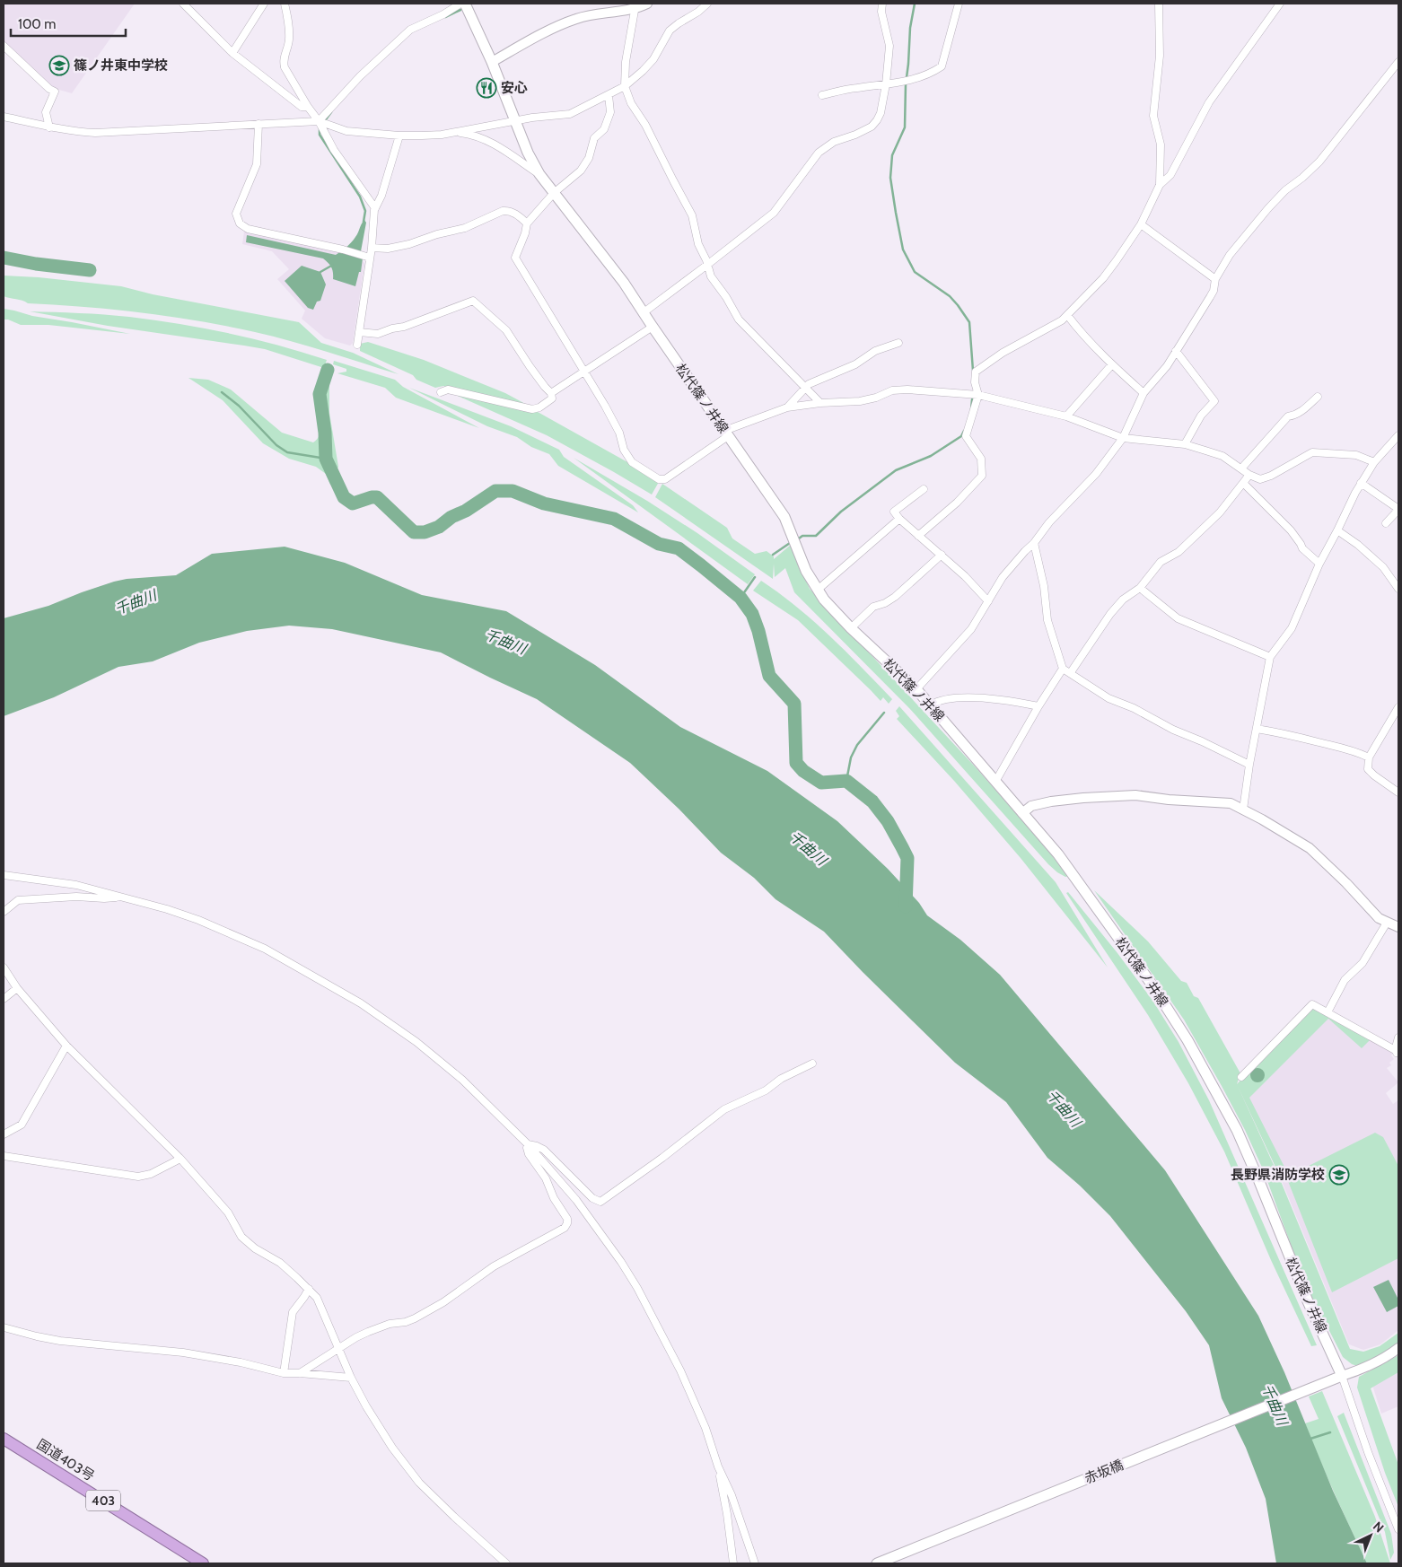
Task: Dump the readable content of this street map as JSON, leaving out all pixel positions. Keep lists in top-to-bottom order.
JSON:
{
  "streets": {
    "highway": ["国道403号", "403"],
    "main road": ["松代篠ノ井線", "赤坂橋"]
  },
  "crossings": [
    ["松代篠ノ井線", "赤坂橋"]
  ],
  "water": ["千曲川"],
  "places": {
    "school or university": ["篠ノ井東中学校", "長野県消防学校"],
    "restaurant": ["安心"]
  },
  "scale_bar": "100 m",
  "north": "top right"
}
